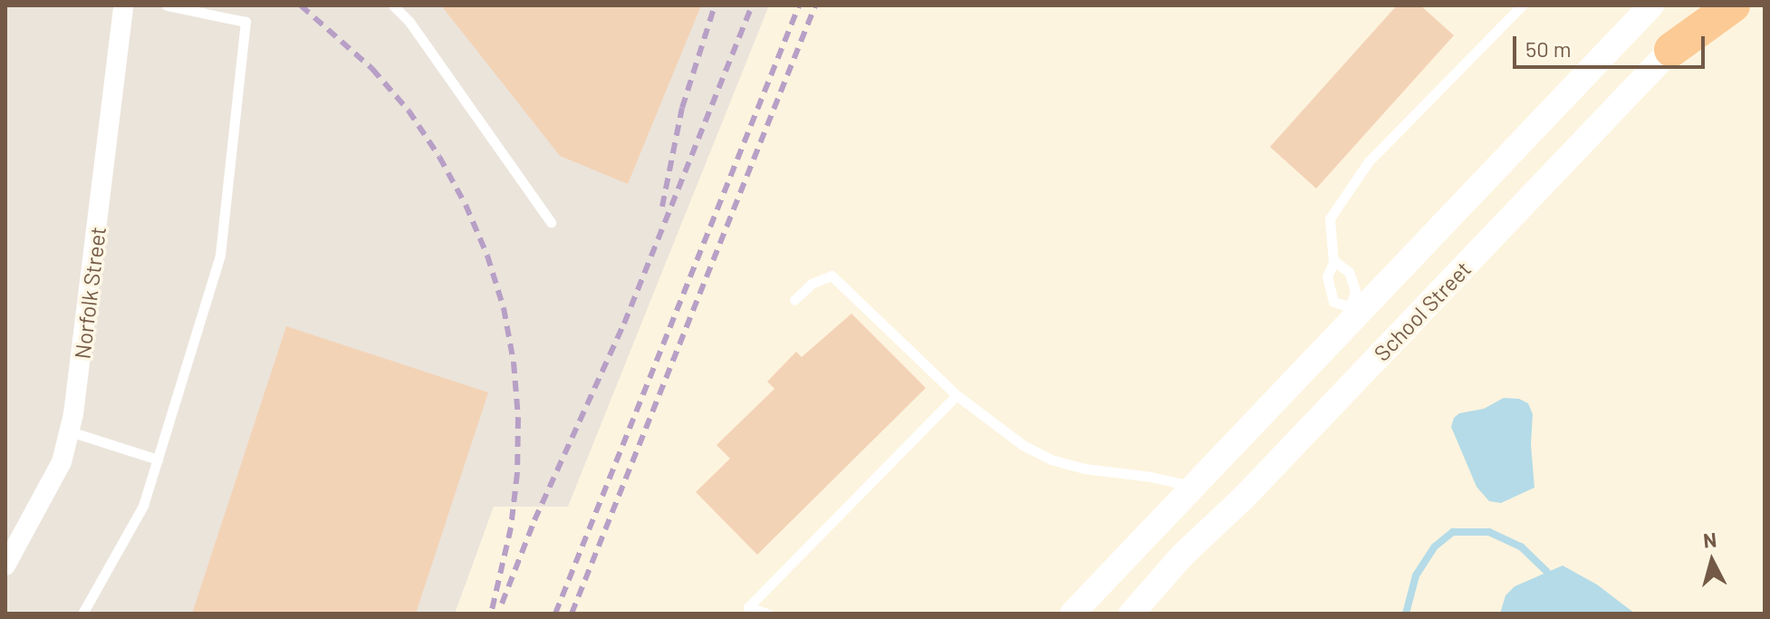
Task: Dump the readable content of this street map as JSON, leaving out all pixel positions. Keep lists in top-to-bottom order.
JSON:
{
  "streets": {
    "street": ["Norfolk Street", "School Street"]
  },
  "scale_bar": "50 m",
  "north": "top"
}
